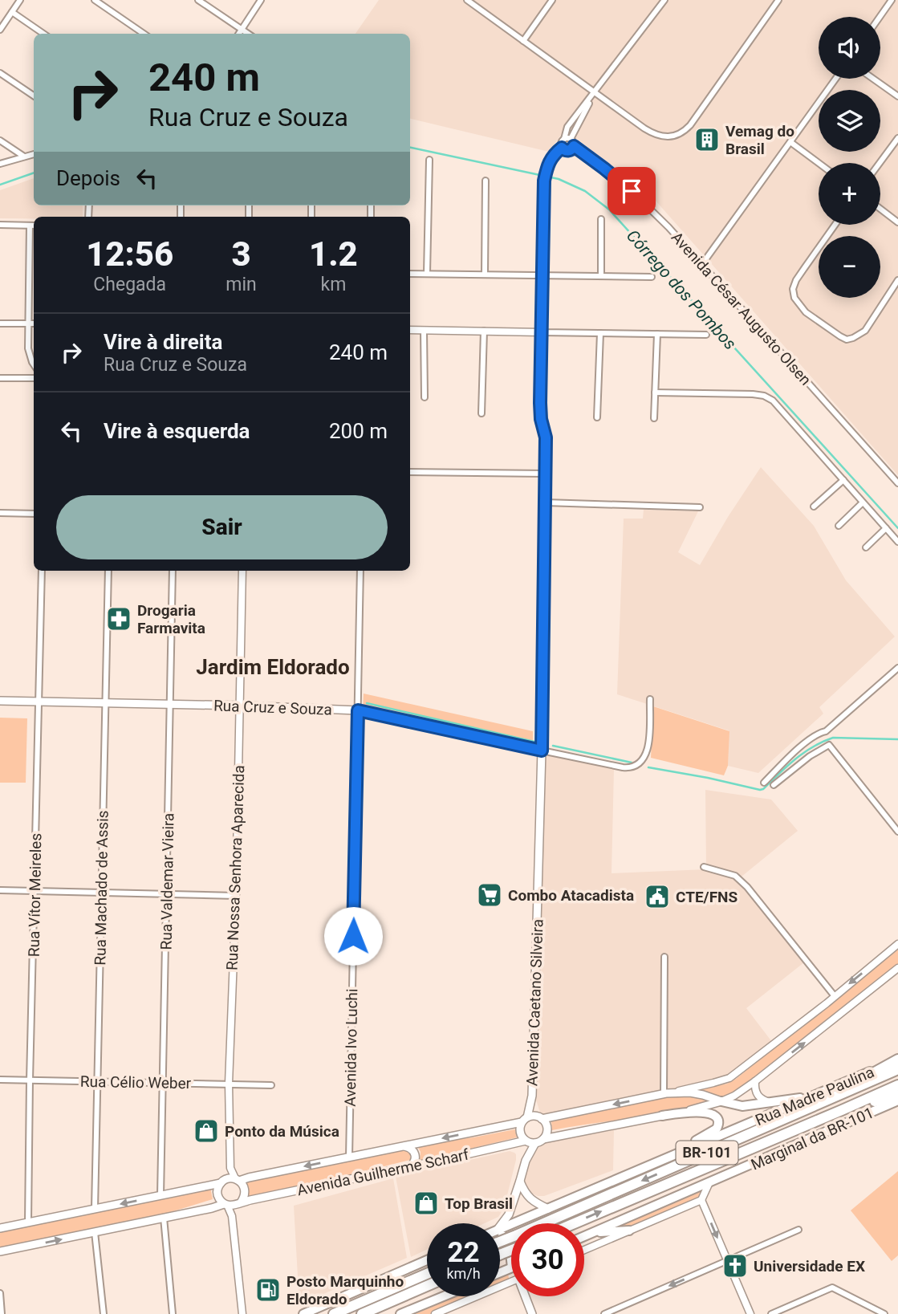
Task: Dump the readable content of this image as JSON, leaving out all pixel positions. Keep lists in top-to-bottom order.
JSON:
{
  "streets": {
    "highway": ["BR-101"],
    "main road": [
      "Rua Cruz e Souza",
      "Avenida Caetano Silveira",
      "Rua Madre Paulina",
      "Marginal da BR-101",
      "Avenida Guilherme Scharf"
    ],
    "street": [
      "Avenida César Augusto Olsen",
      "Rua Nossa Senhora Aparecida",
      "Rua Valdemar Vieira",
      "Rua Machado de Assis",
      "Rua Vítor Meireles",
      "Avenida Ivo Luchi",
      "Rua Célio Weber"
    ]
  },
  "crossings": [
    ["Rua Cruz e Souza", "Rua Nossa Senhora Aparecida"],
    ["Rua Cruz e Souza", "Rua Valdemar Vieira"],
    ["Rua Cruz e Souza", "Rua Machado de Assis"],
    ["Rua Cruz e Souza", "Rua Vítor Meireles"],
    ["Rua Cruz e Souza", "Avenida Caetano Silveira"],
    ["Rua Cruz e Souza", "Avenida Ivo Luchi"],
    ["Rua Nossa Senhora Aparecida", "Rua Célio Weber"],
    ["Rua Nossa Senhora Aparecida", "Avenida Guilherme Scharf"],
    ["Rua Valdemar Vieira", "Rua Célio Weber"],
    ["Rua Machado de Assis", "Rua Célio Weber"],
    ["Rua Vítor Meireles", "Rua Célio Weber"],
    ["Avenida Caetano Silveira", "Avenida Guilherme Scharf"],
    ["Avenida Ivo Luchi", "Avenida Guilherme Scharf"]
  ],
  "districts": ["Jardim Eldorado"],
  "water": ["Córrego dos Pombos"],
  "places": {
    "building": ["Vemag do Brasil"],
    "pharmacy": ["Drogaria Farmavita"],
    "supermarket": ["Combo Atacadista"],
    "public building": ["CTE/FNS"],
    "shop": ["Ponto da Música", "Top Brasil"],
    "church": ["Universidade EX"],
    "fuel station": ["Posto Marquinho Eldorado"]
  },
  "page": {
    "map_buttons": ["+", "−"],
    "turn": ["240 m", "Rua Cruz e Souza"],
    "then": "Depois",
    "eta": [
      "12:56",
      "Chegada",
      "3",
      "min",
      "1.2",
      "km"
    ],
    "list": [
      {
        "name": "Vire à direita",
        "note": "Rua Cruz e Souza",
        "value": "240 m"
      },
      {
        "name": "Vire à esquerda",
        "value": "200 m"
      }
    ],
    "buttons": "Sair",
    "speed": "22 km/h",
    "limit": "30"
  }
}
